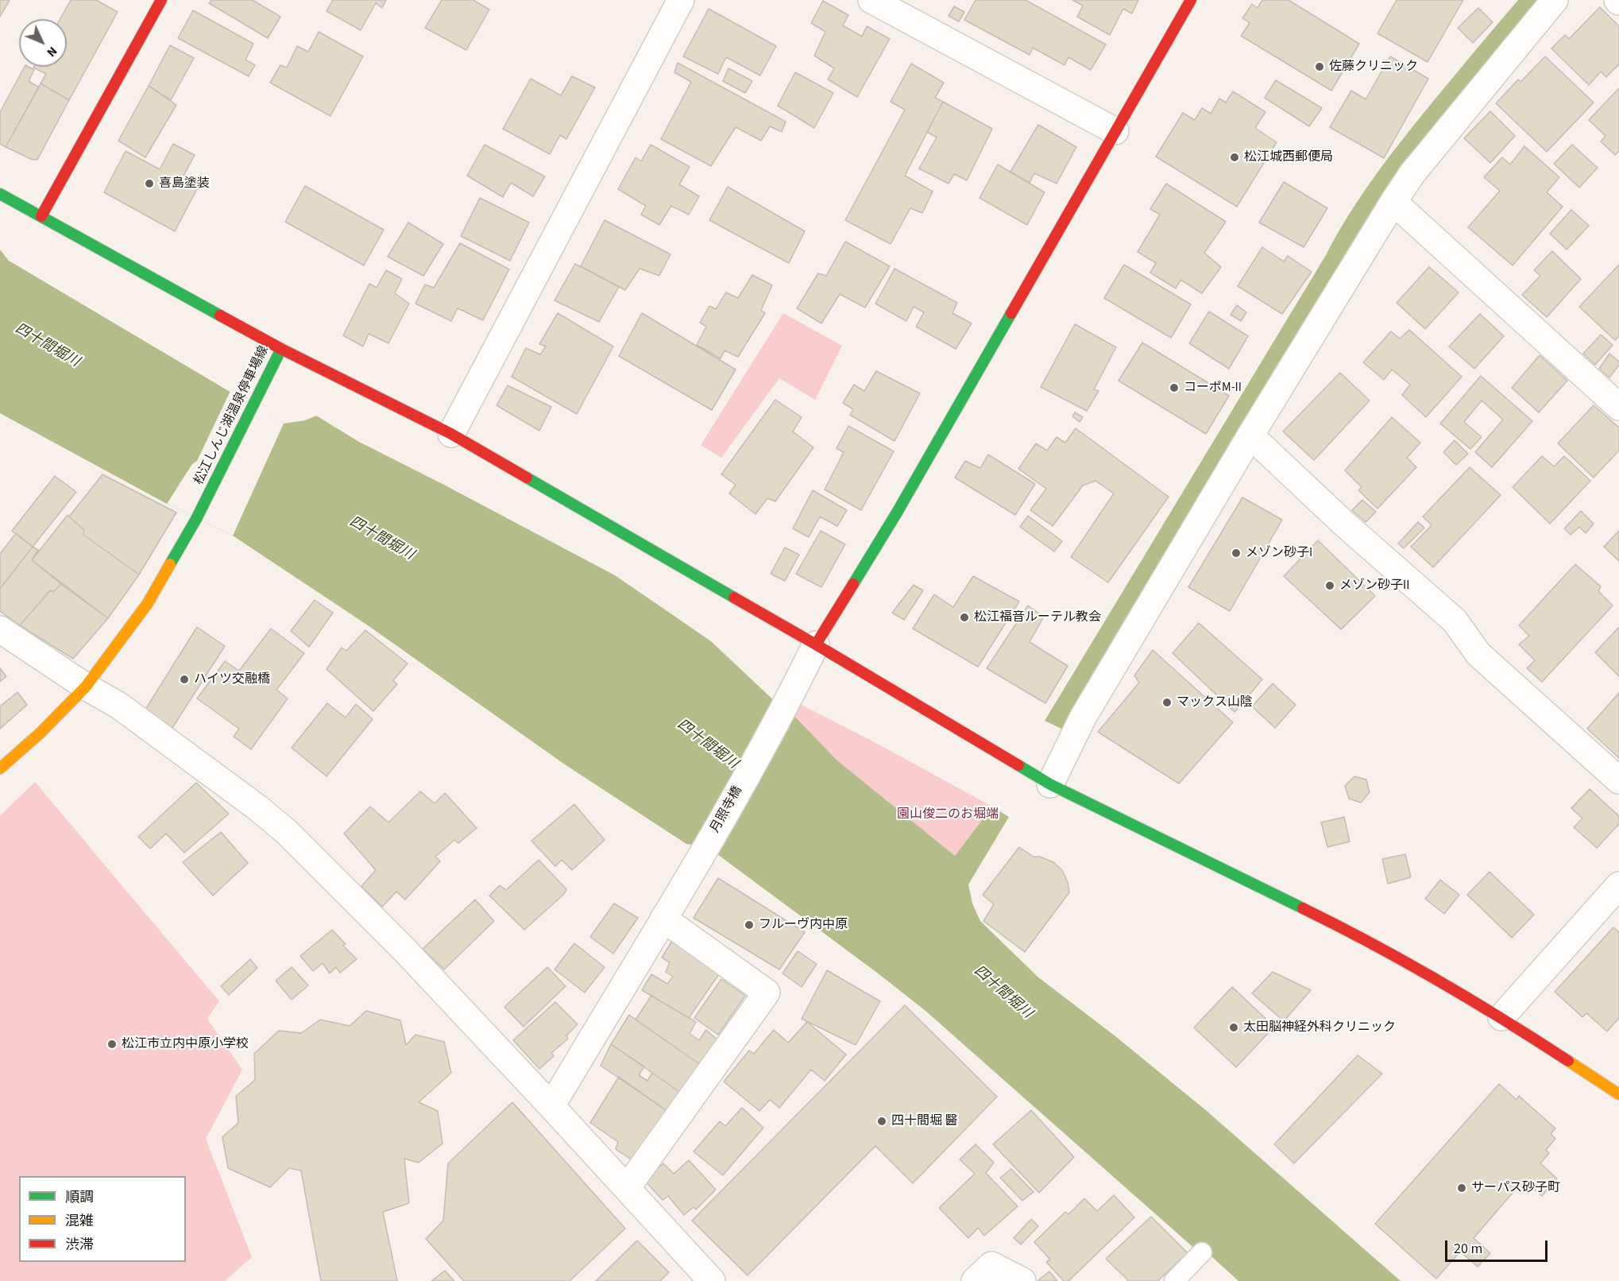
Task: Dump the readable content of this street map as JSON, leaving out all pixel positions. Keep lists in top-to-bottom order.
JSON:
{
  "streets": {
    "street": ["松江しんじ湖温泉停車場線", "月照寺橋"]
  },
  "water": ["四十間堀川"],
  "parks": ["園山俊二のお堀端"],
  "places": [
    "佐藤クリニック",
    "松江城西郵便局",
    "喜島塗装",
    "コーポM-II",
    "メゾン砂子I",
    "メゾン砂子II",
    "松江福音ルーテル教会",
    "ハイツ交融橋",
    "マックス山陰",
    "フルーヴ内中原",
    "太田脳神経外科クリニック",
    "松江市立内中原小学校",
    "四十間堀 醫",
    "サーパス砂子町"
  ],
  "legend": ["順調", "混雑", "渋滞"],
  "scale_bar": "20 m",
  "north": "bottom right"
}
